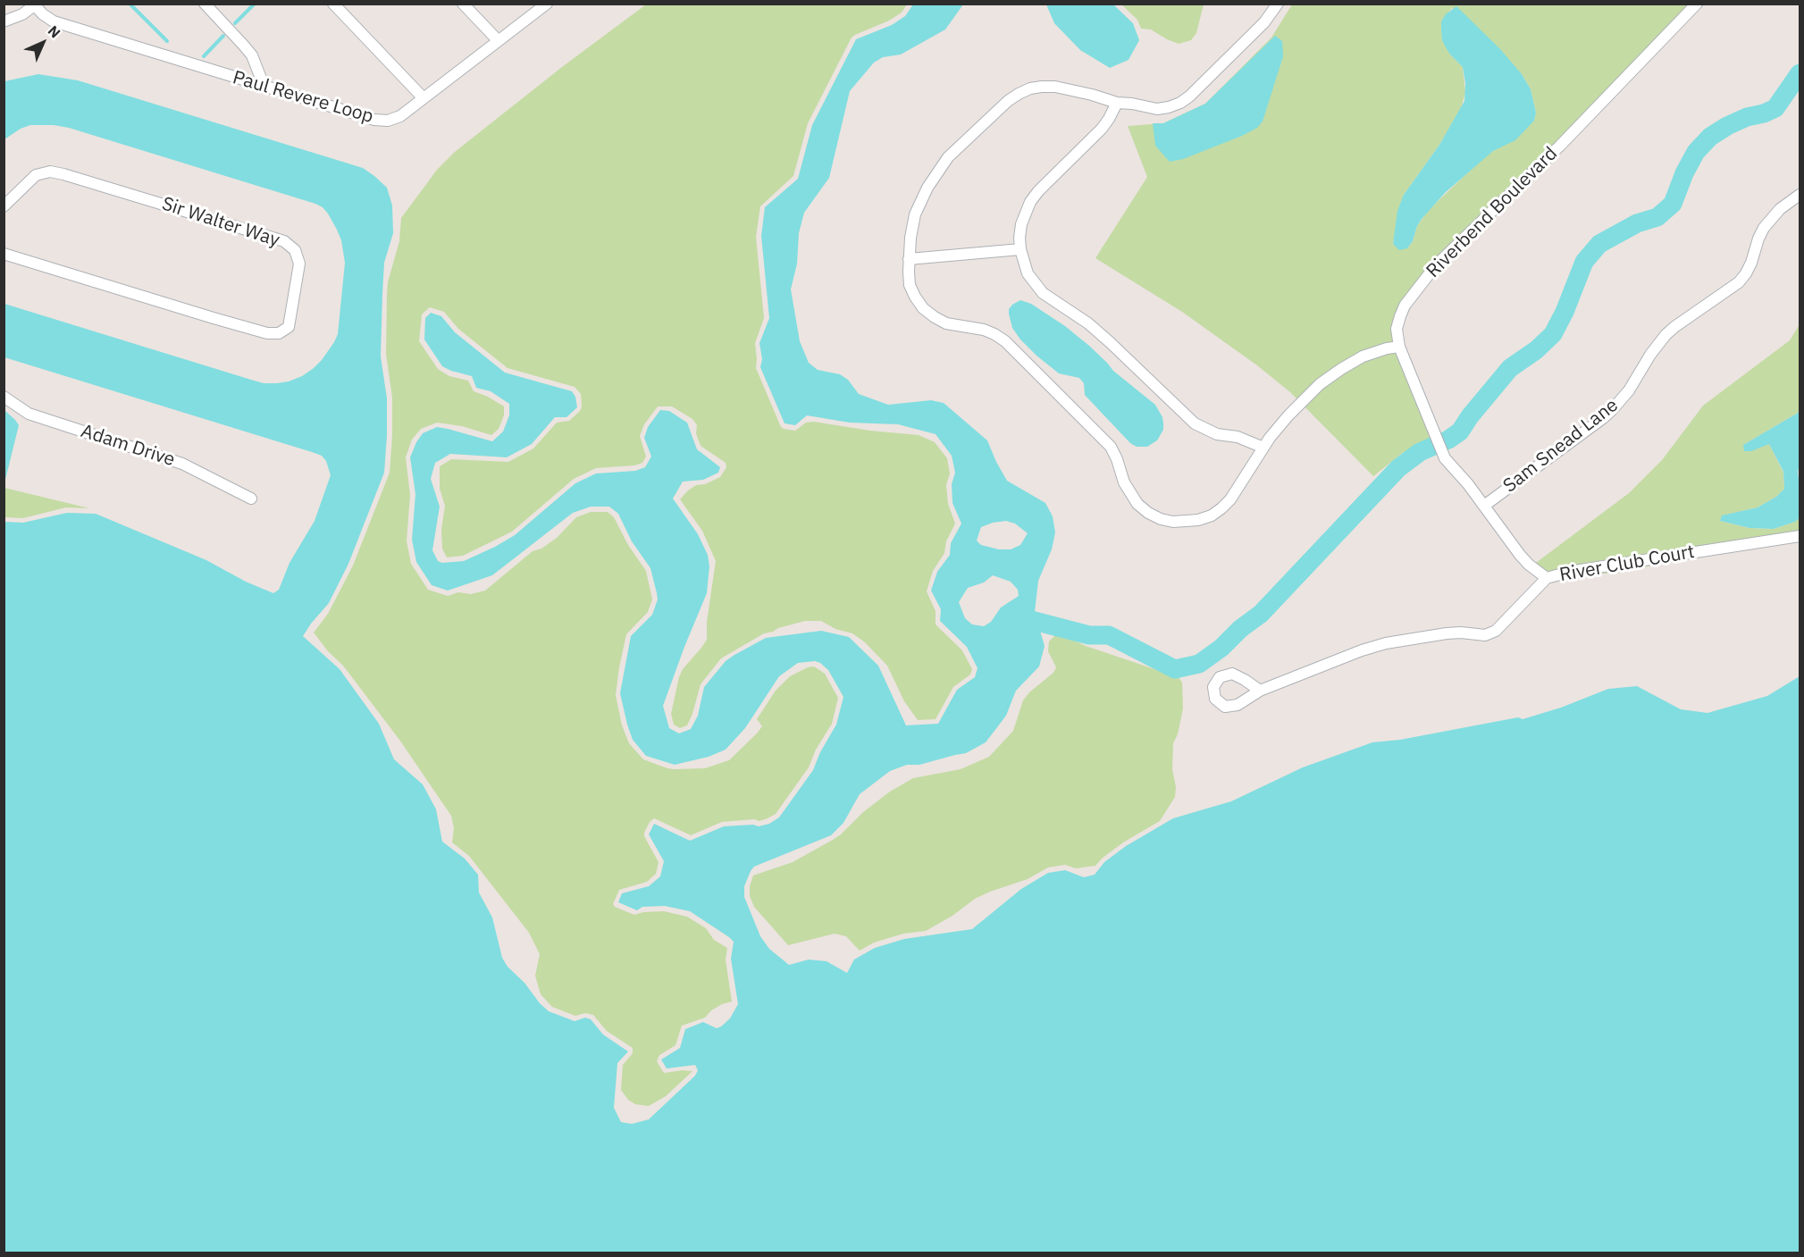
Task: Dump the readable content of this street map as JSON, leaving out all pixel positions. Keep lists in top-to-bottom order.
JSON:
{
  "streets": {
    "street": [
      "Paul Revere Loop",
      "Riverbend Boulevard",
      "Sir Walter Way",
      "Adam Drive",
      "Sam Snead Lane",
      "River Club Court"
    ]
  },
  "crossings": [
    ["Riverbend Boulevard", "River Club Court"],
    ["Sam Snead Lane", "River Club Court"]
  ],
  "north": "top right"
}
